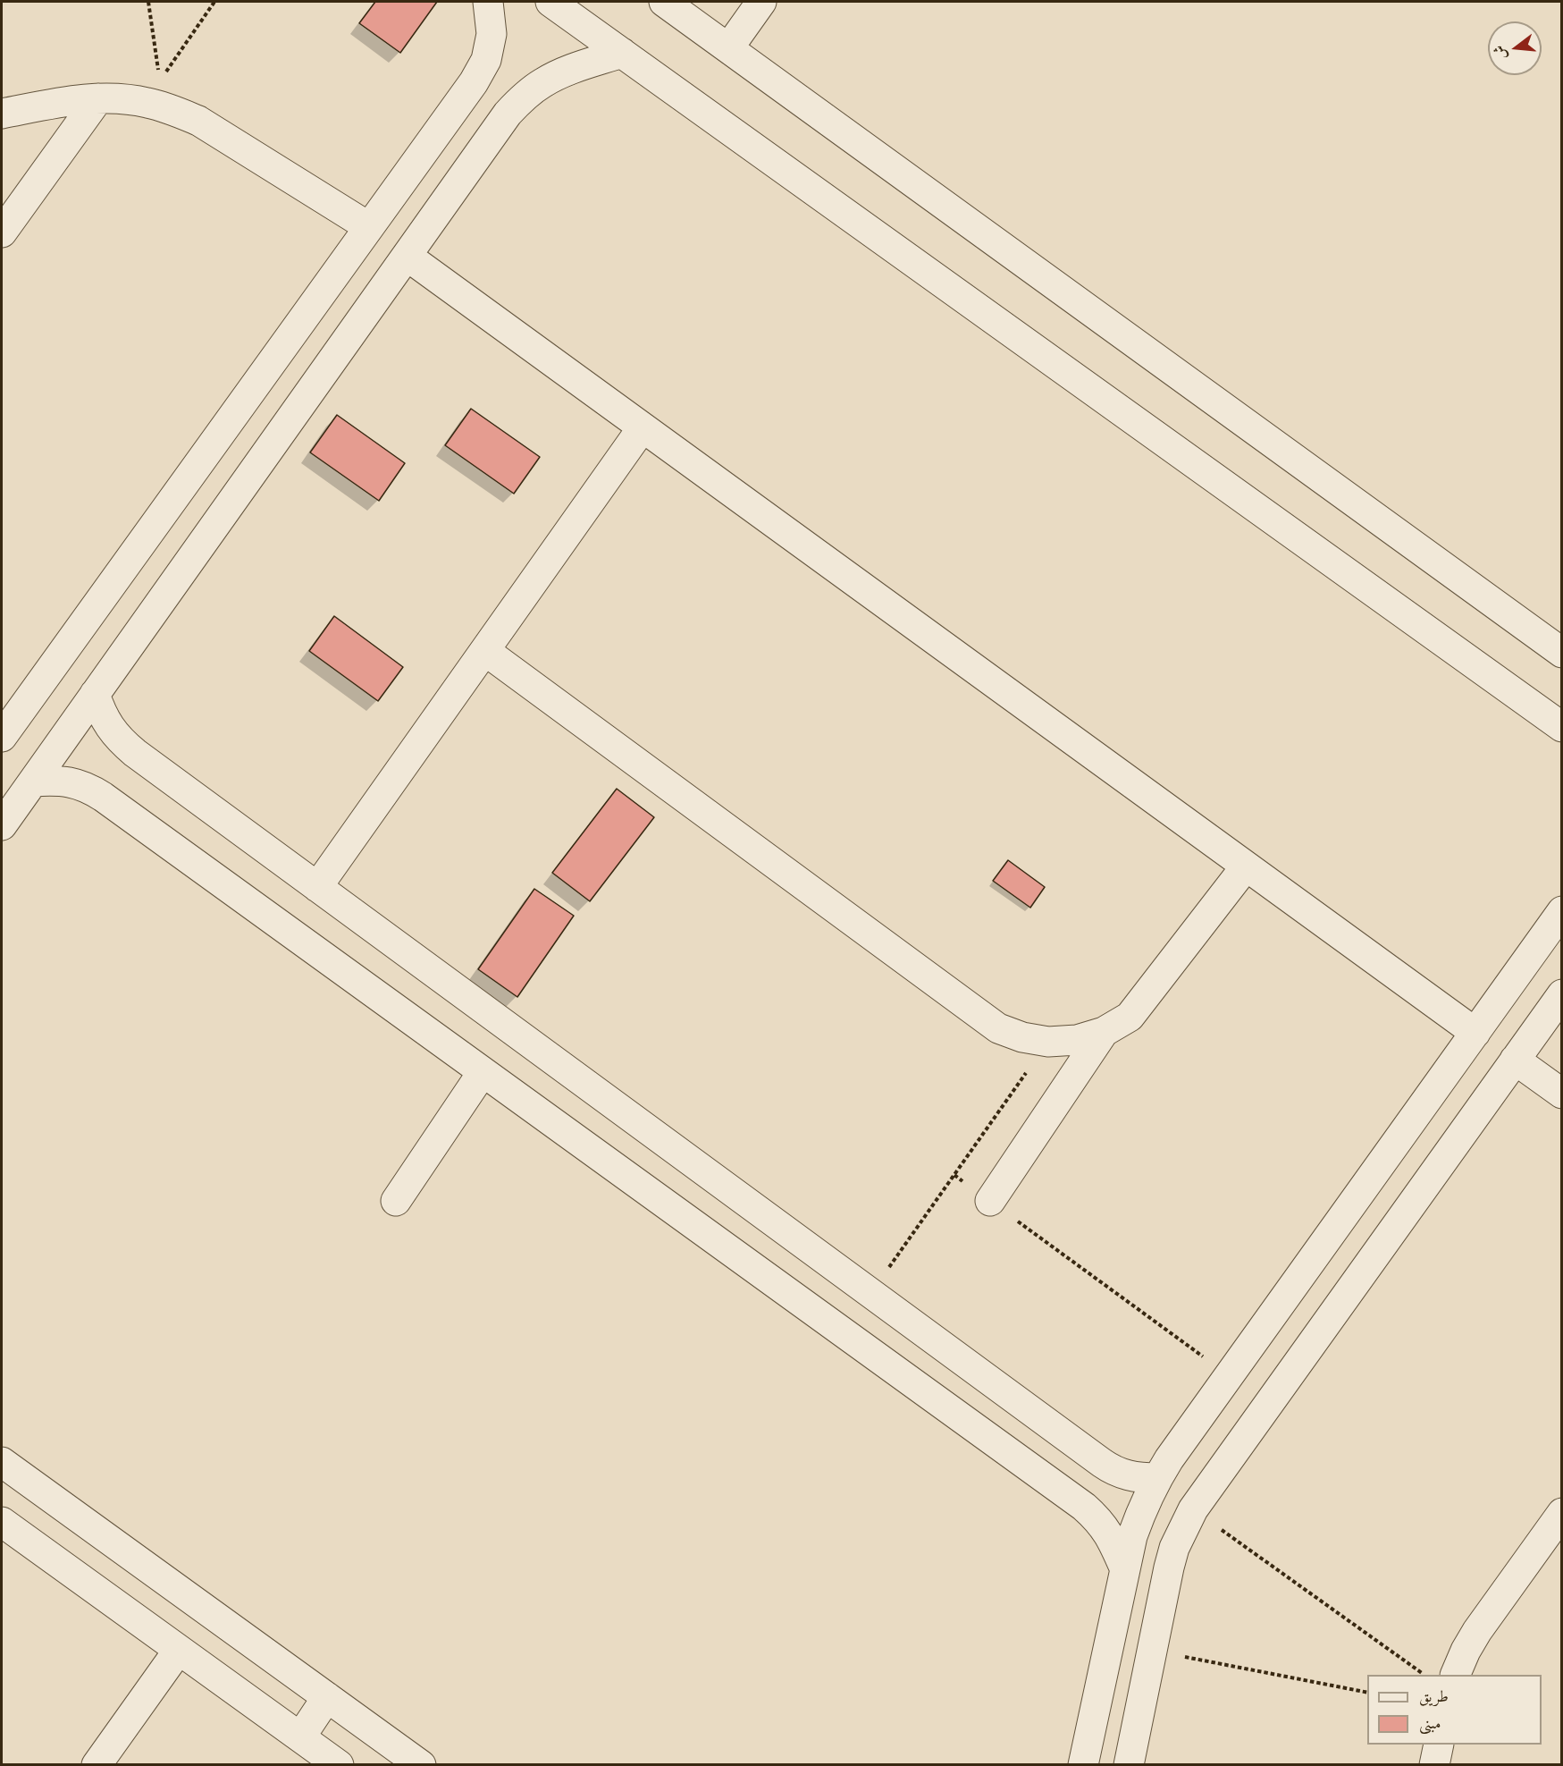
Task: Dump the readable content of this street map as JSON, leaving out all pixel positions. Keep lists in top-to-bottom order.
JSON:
{
  "legend": ["طريق", "مبنى"],
  "north": "left"
}
